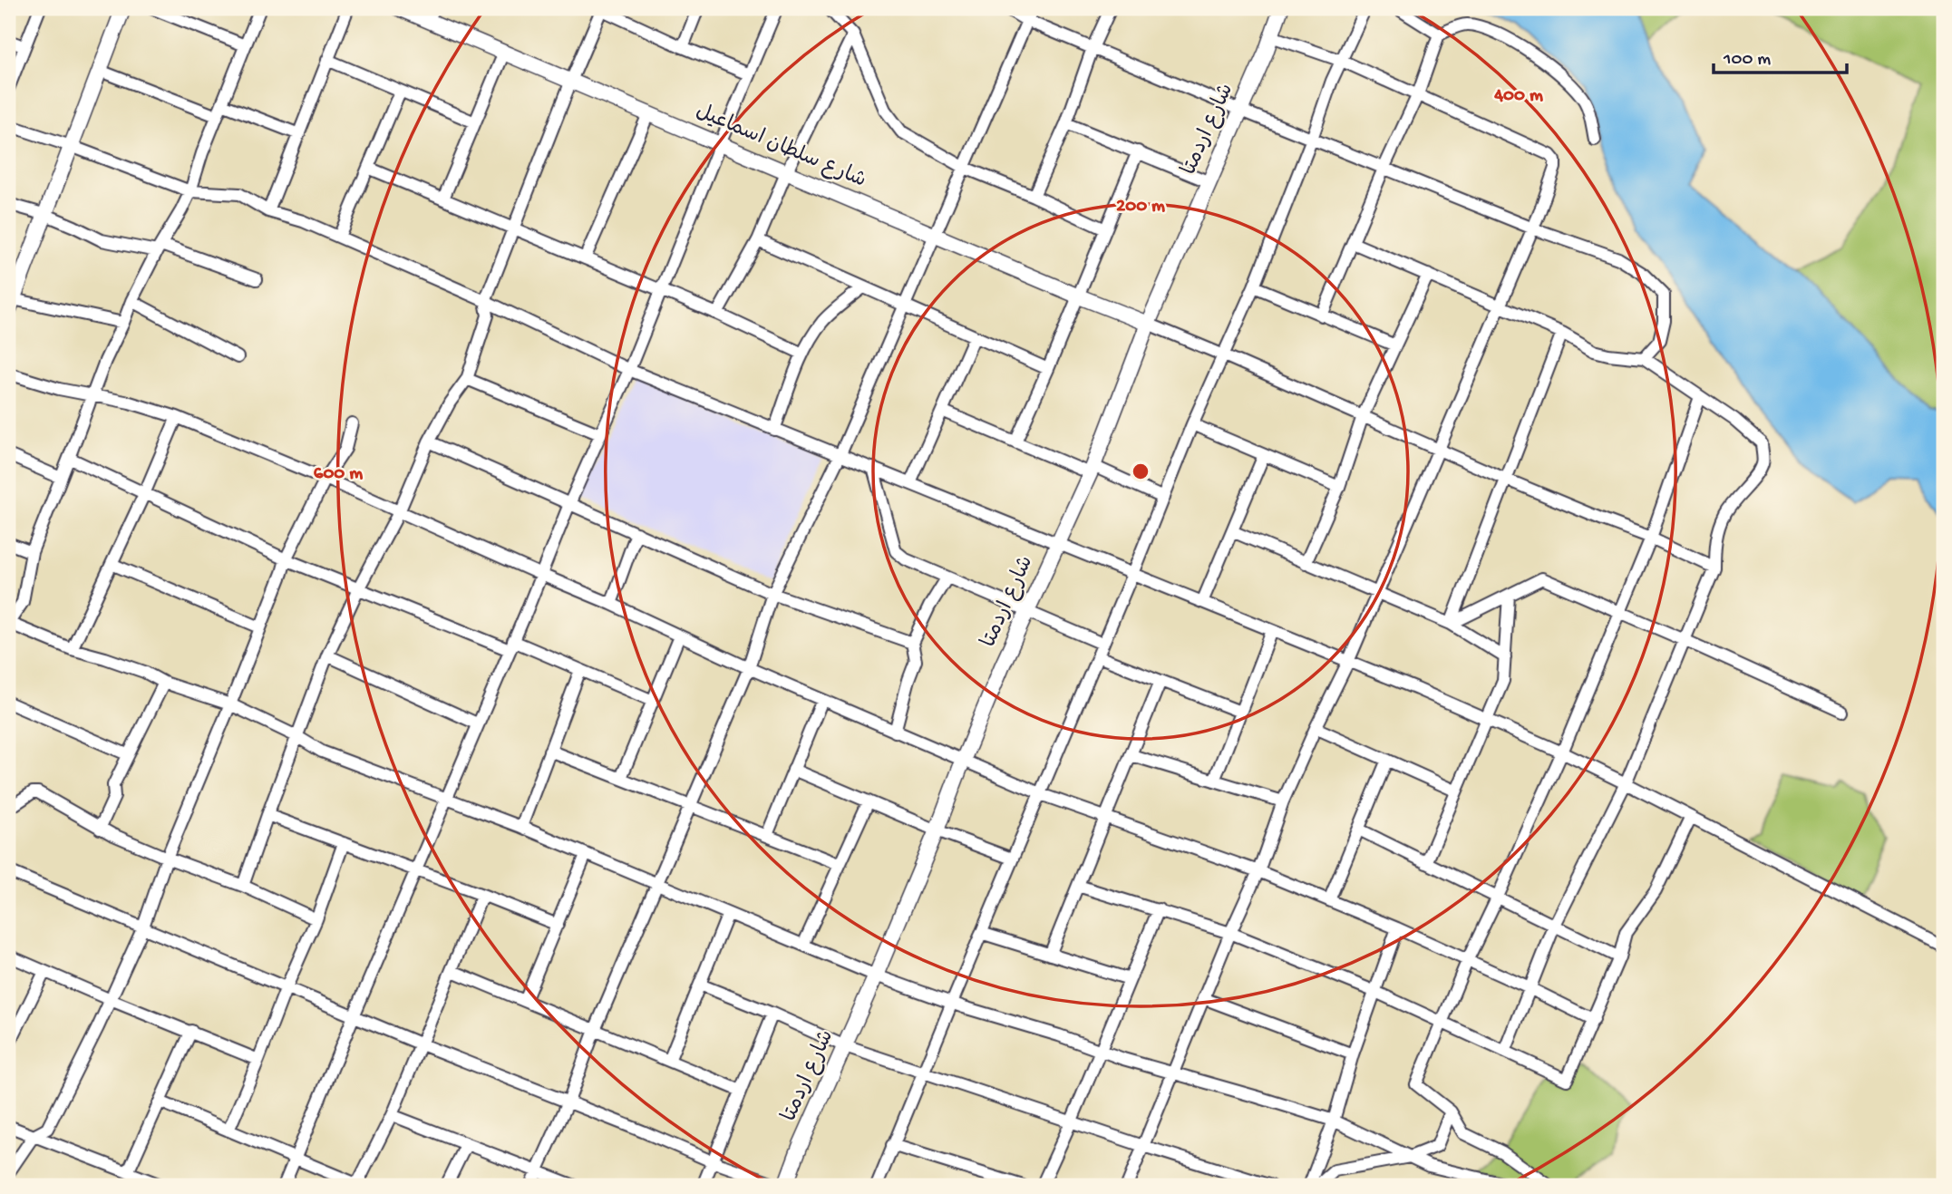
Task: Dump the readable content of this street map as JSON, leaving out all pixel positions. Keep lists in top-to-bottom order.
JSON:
{
  "streets": {
    "main road": ["شارع اردمتا", "شارع سلطان اسماعيل"]
  },
  "crossings": [
    ["شارع اردمتا", "شارع سلطان اسماعيل"]
  ],
  "scale_bar": "100 m",
  "rings": ["400 m", "200 m", "600 m"]
}
